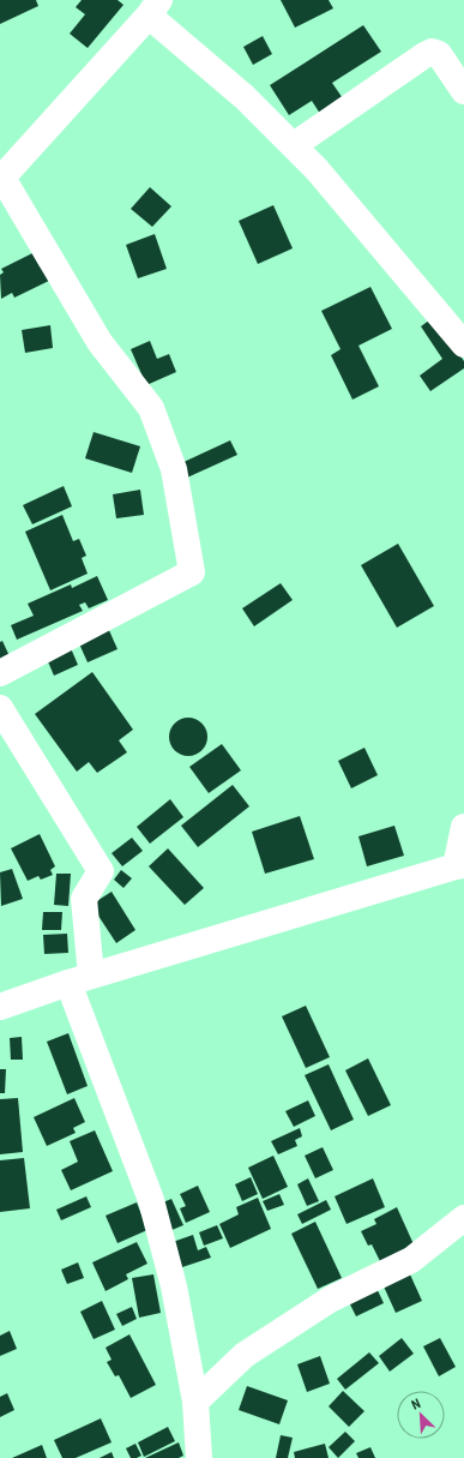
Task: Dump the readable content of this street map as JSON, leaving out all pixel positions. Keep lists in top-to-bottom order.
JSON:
{
  "north": "top left"
}
